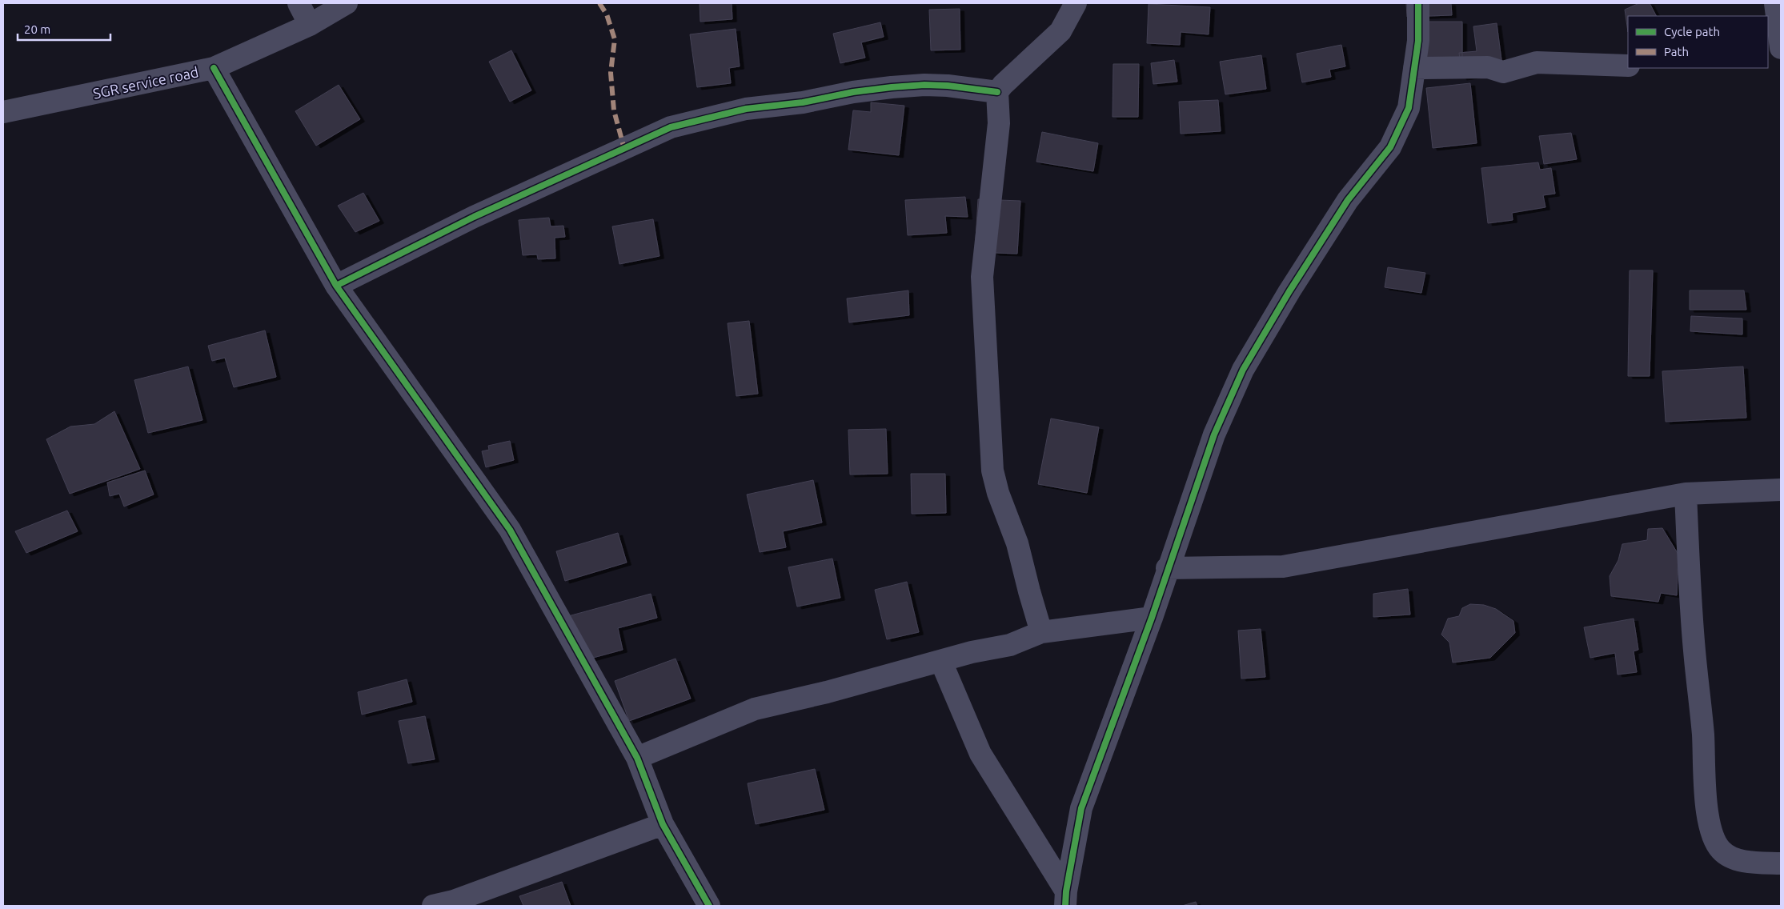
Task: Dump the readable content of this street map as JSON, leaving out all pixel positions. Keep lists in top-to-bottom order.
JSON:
{
  "streets": {
    "street": ["SGR service road"]
  },
  "legend": ["Cycle path", "Path"],
  "scale_bar": "20 m"
}
